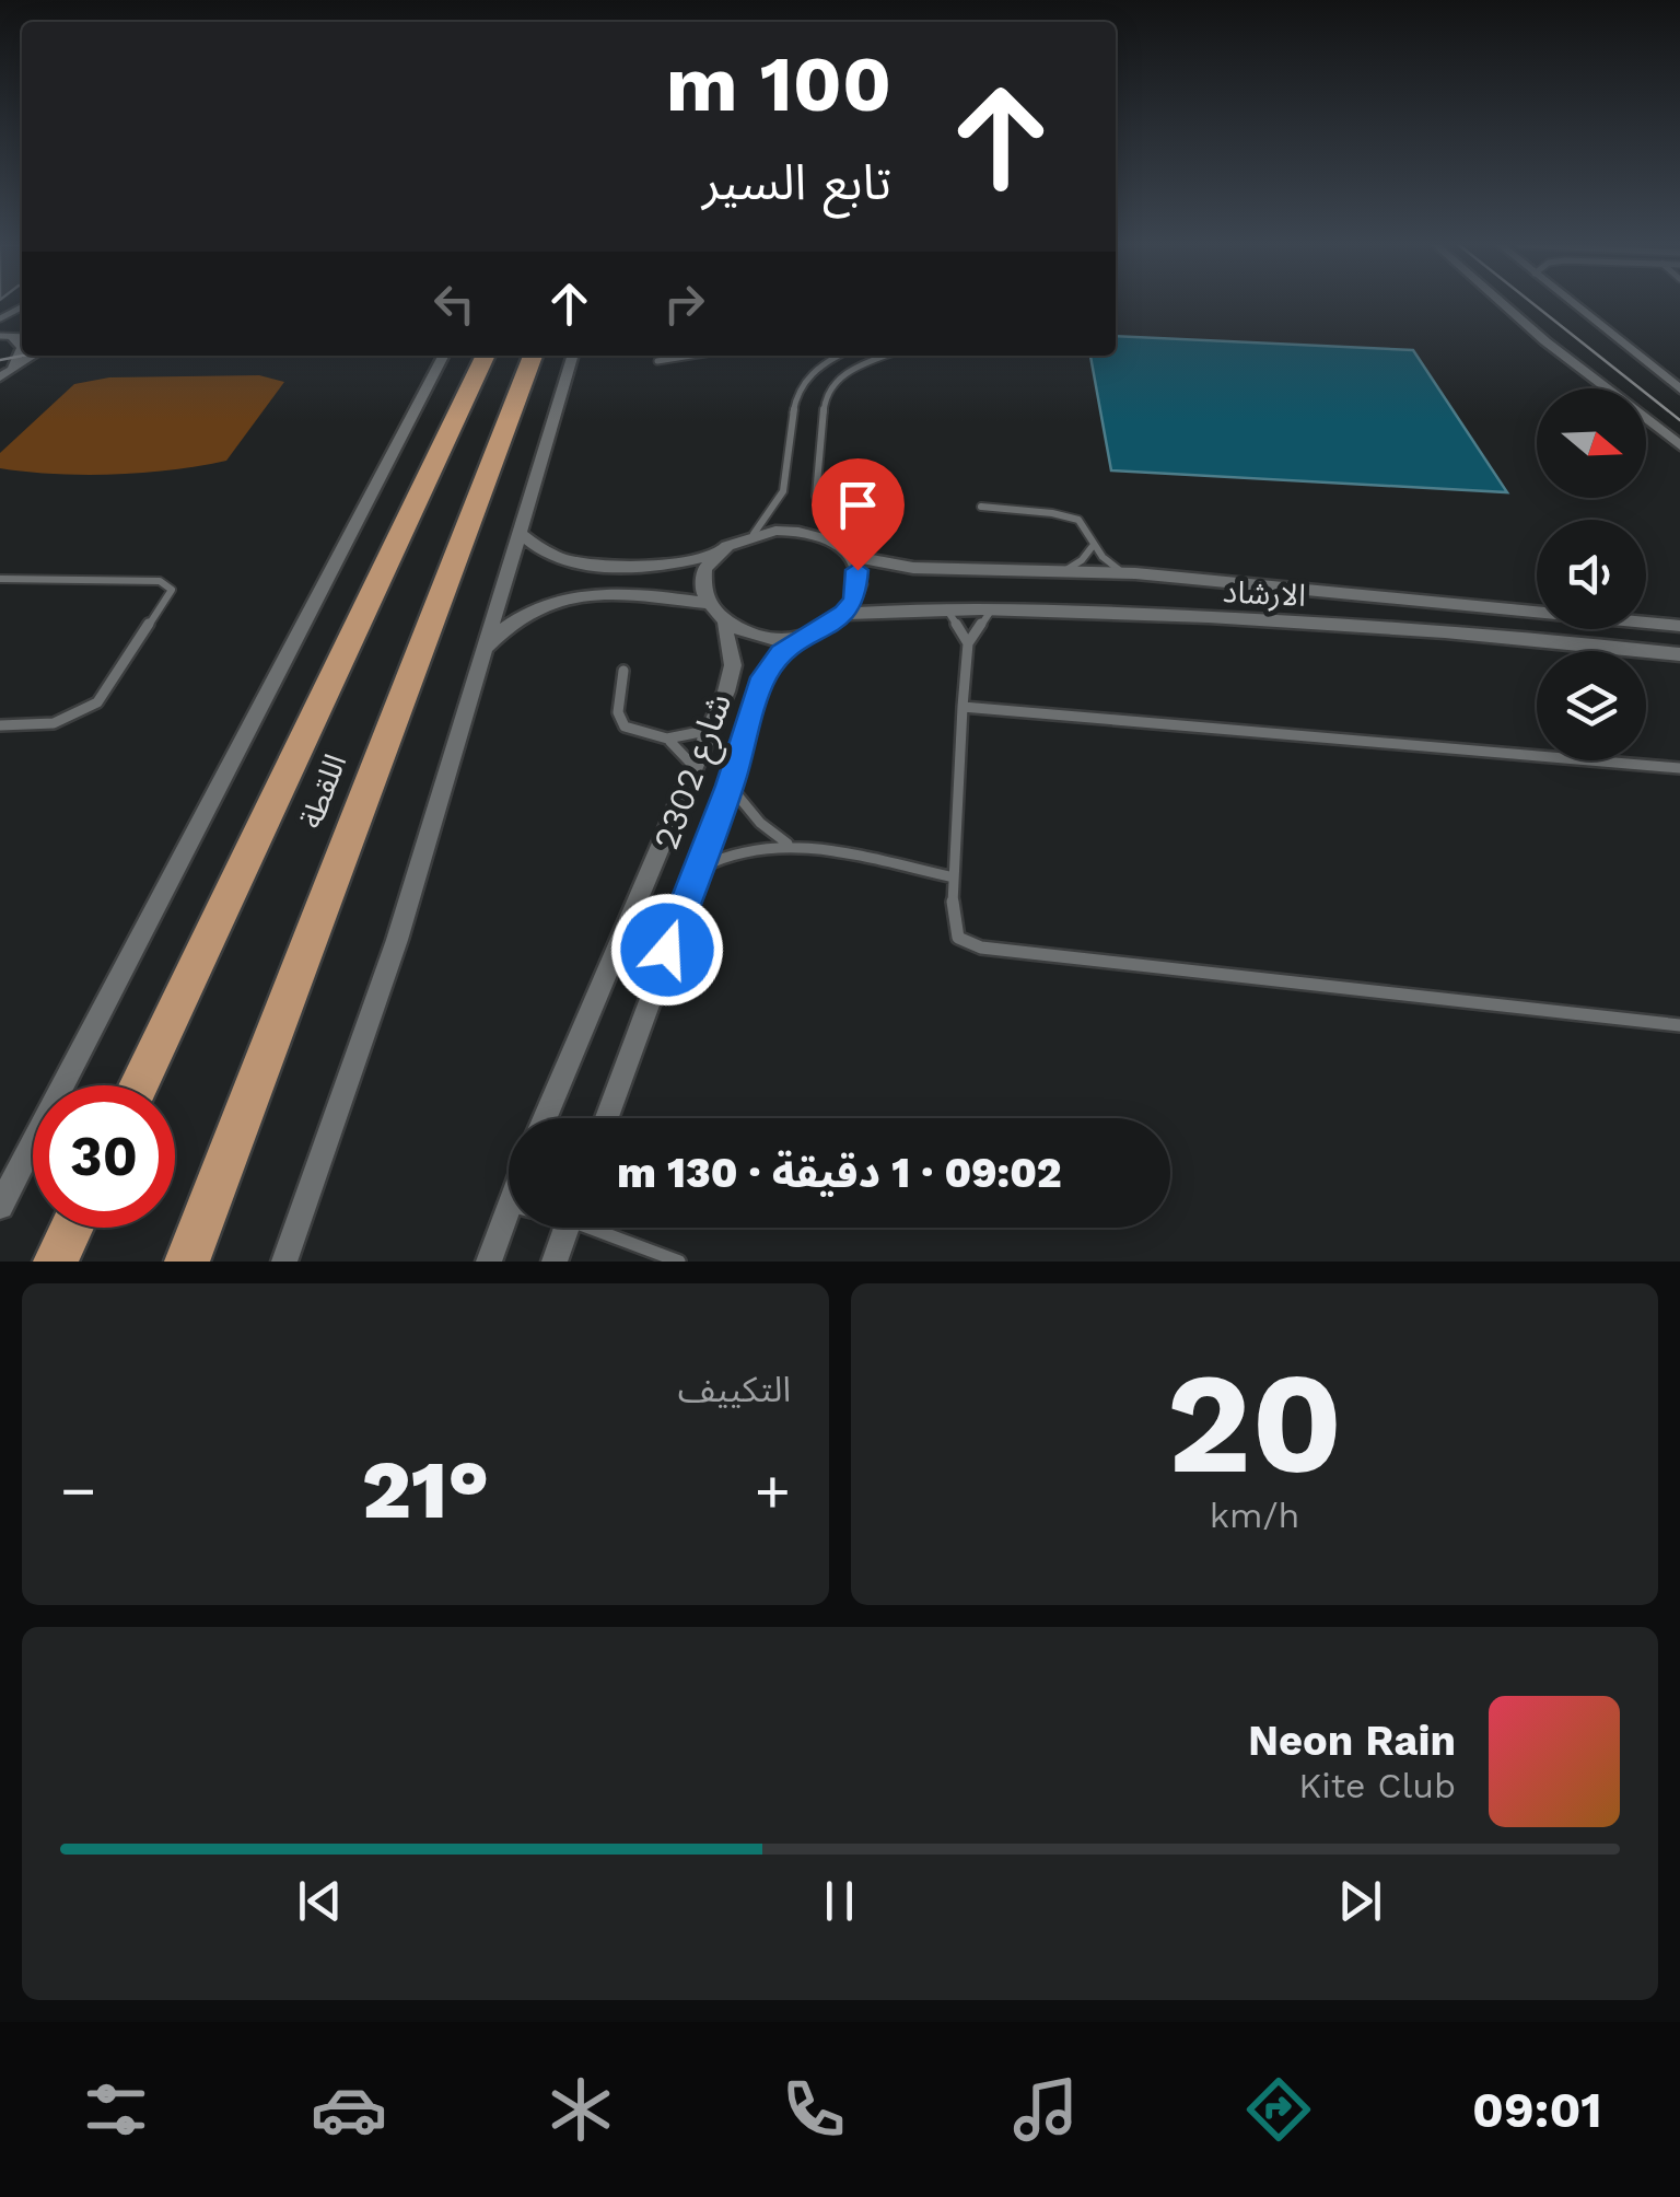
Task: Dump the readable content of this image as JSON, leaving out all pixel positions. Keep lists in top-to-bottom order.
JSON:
{
  "streets": {
    "main road": ["اللقطة"],
    "street": ["الارشاد", "شارع 2302"]
  },
  "crossings": [
    ["الارشاد", "شارع 2302"]
  ],
  "north": "right",
  "page": {
    "turn": ["100 m", "تابع السير"],
    "limit": "30",
    "trip": "09:02 · 1 دقيقة · 130 m",
    "tile": [
      ["20", "km/h"],
      "التكييف"
    ],
    "heat": ["−", "21°", "+"],
    "song": ["Neon Rain", "Kite Club"],
    "tabs": "09:01"
  }
}
